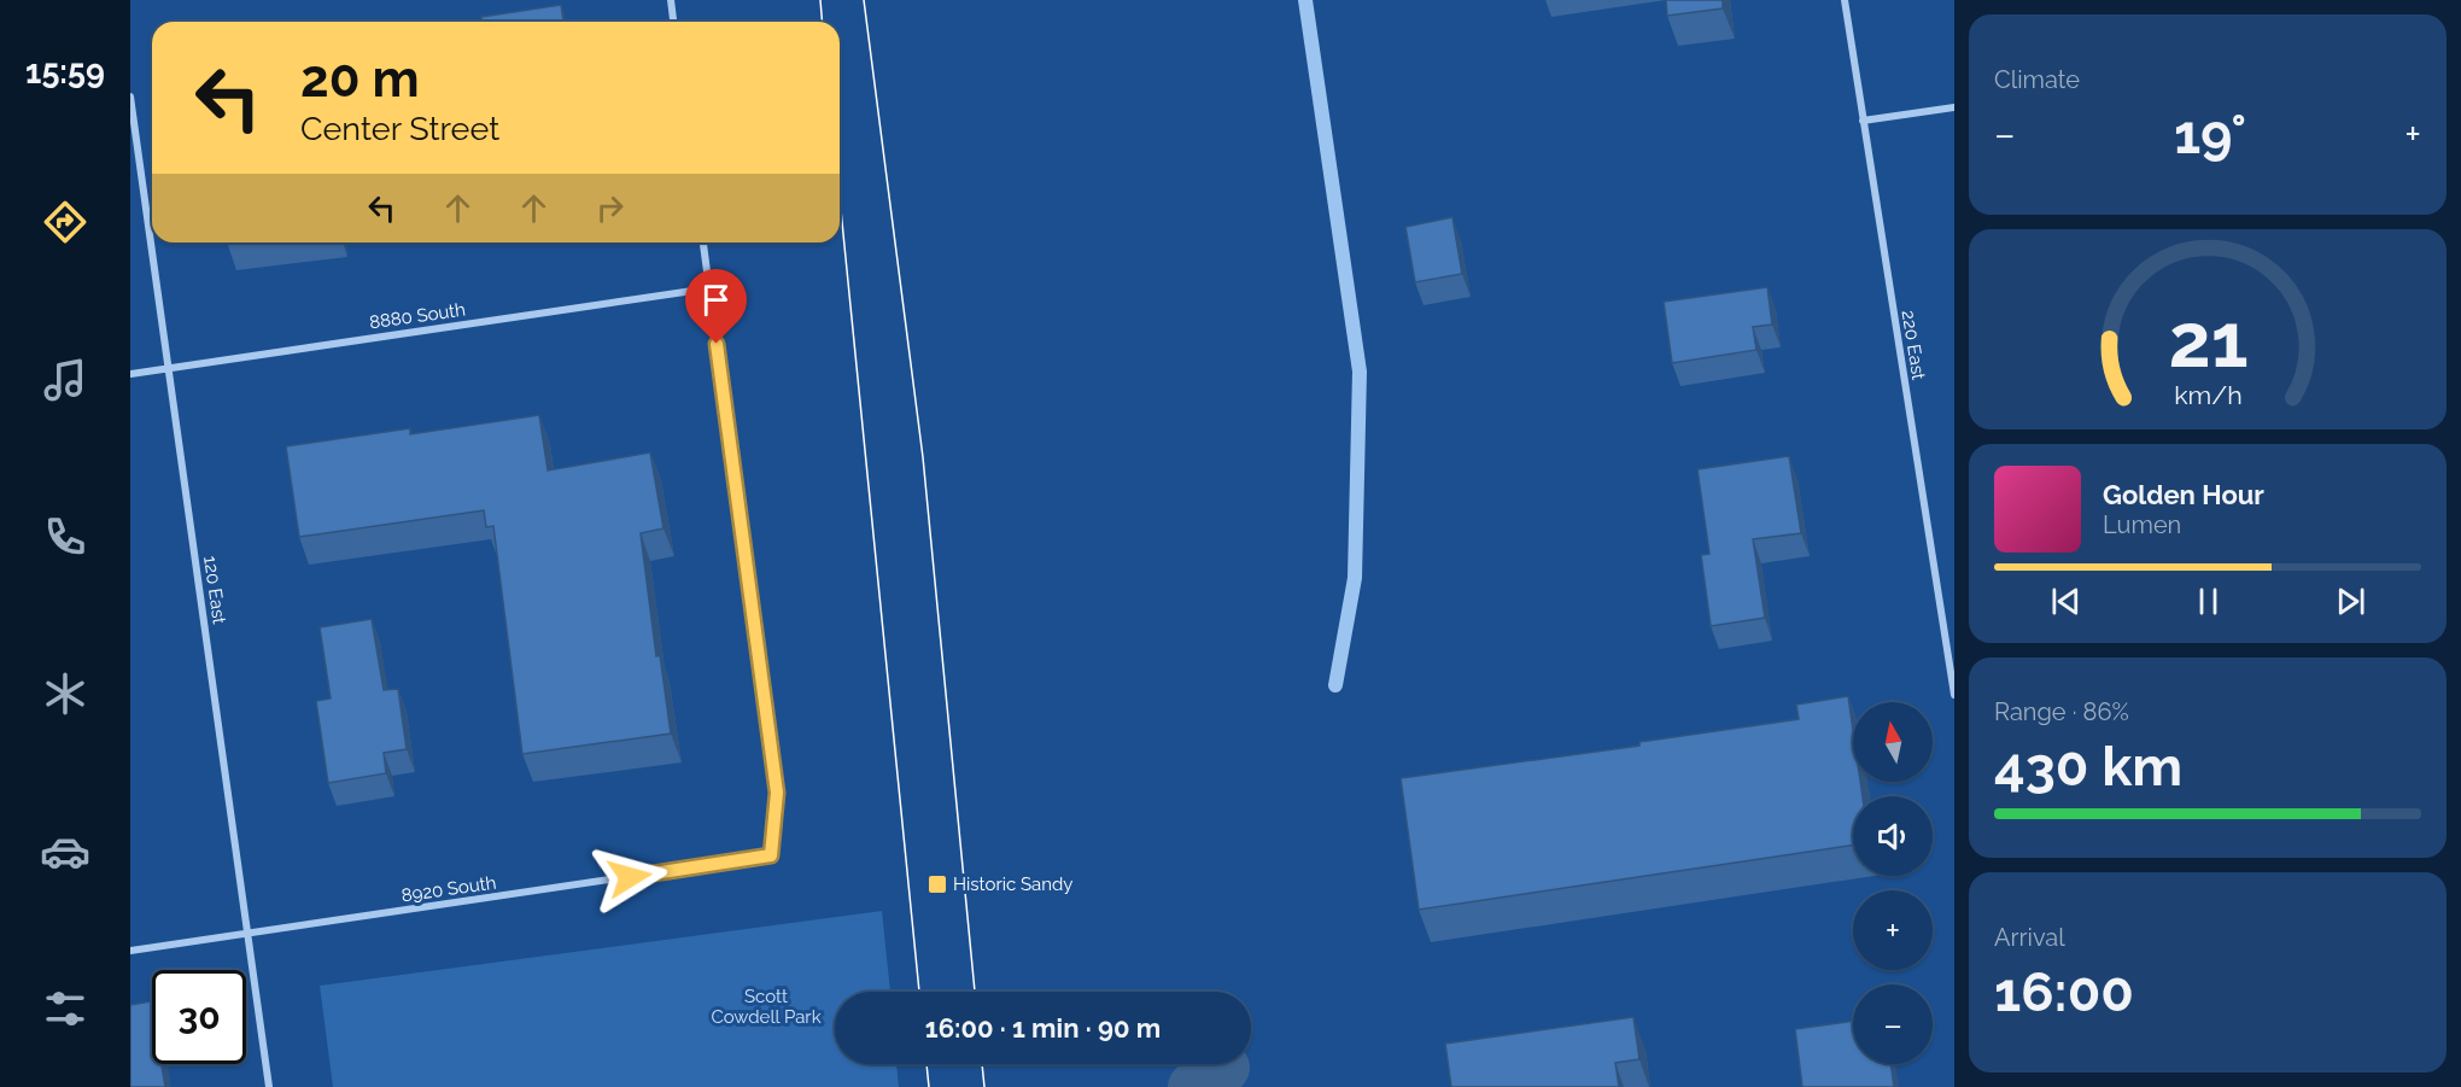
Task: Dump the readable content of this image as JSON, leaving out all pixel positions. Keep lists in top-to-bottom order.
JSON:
{
  "streets": {
    "street": [
      "8880 South",
      "220 East",
      "120 East",
      "8920 South"
    ]
  },
  "crossings": [
    ["8880 South", "120 East"],
    ["8880 South", "8920 South"],
    ["120 East", "8920 South"]
  ],
  "parks": ["Scott Cowdell Park"],
  "places": {
    "transit": ["Historic Sandy"]
  },
  "north": "top",
  "page": {
    "tabs": "15:59",
    "tile": [
      "Climate",
      ["Range · 86%", "430 km"],
      ["Arrival", "16:00"]
    ],
    "turn": ["20 m", "Center Street"],
    "heat": ["−", "19°", "+"],
    "song": ["Golden Hour", "Lumen"],
    "map_buttons": ["+", "−"],
    "limit": "30",
    "trip": "16:00 · 1 min · 90 m",
    "gauge": ["21", "km/h"]
  }
}
